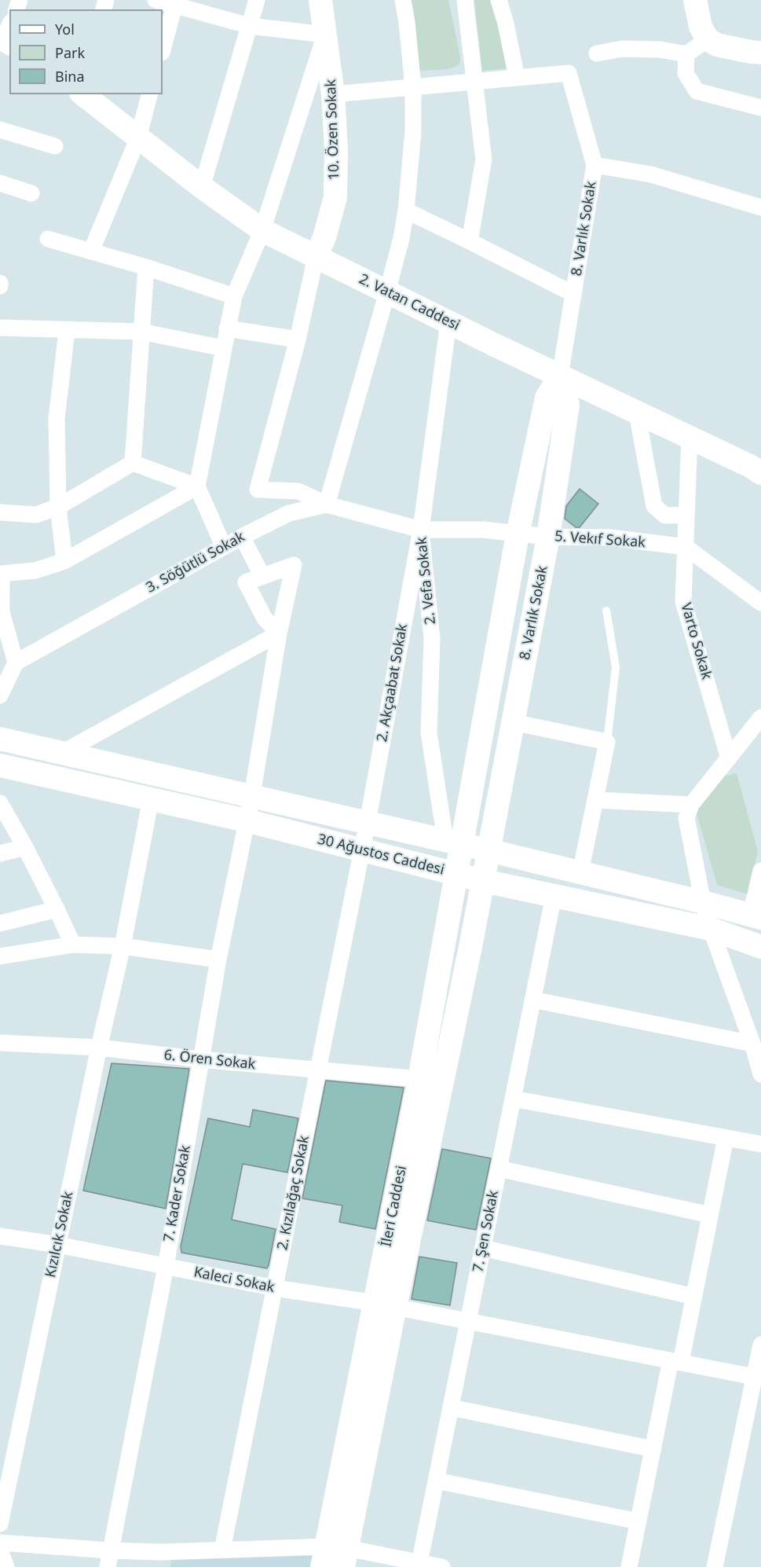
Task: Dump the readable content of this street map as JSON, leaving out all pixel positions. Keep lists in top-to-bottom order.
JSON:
{
  "streets": {
    "main road": [
      "10. Özen Sokak",
      "8. Varlık Sokak",
      "2. Vatan Caddesi",
      "30 Ağustos Caddesi",
      "İleri Caddesi"
    ],
    "street": [
      "5. Vekıf Sokak",
      "3. Söğütlü Sokak",
      "2. Vefa Sokak",
      "Varto Sokak",
      "2. Akçaabat Sokak",
      "6. Ören Sokak",
      "2. Kızılağaç Sokak",
      "7. Kader Sokak",
      "7. Şen Sokak",
      "Kızılcık Sokak",
      "Kaleci Sokak"
    ]
  },
  "crossings": [
    ["10. Özen Sokak", "2. Vatan Caddesi"],
    ["8. Varlık Sokak", "2. Vatan Caddesi"],
    ["8. Varlık Sokak", "5. Vekıf Sokak"],
    ["8. Varlık Sokak", "2. Vefa Sokak"],
    ["8. Varlık Sokak", "30 Ağustos Caddesi"],
    ["8. Varlık Sokak", "İleri Caddesi"],
    ["2. Vatan Caddesi", "2. Vefa Sokak"],
    ["2. Vatan Caddesi", "Varto Sokak"],
    ["5. Vekıf Sokak", "3. Söğütlü Sokak"],
    ["5. Vekıf Sokak", "2. Vefa Sokak"],
    ["5. Vekıf Sokak", "Varto Sokak"],
    ["5. Vekıf Sokak", "2. Akçaabat Sokak"],
    ["3. Söğütlü Sokak", "2. Vefa Sokak"],
    ["3. Söğütlü Sokak", "2. Akçaabat Sokak"],
    ["2. Vefa Sokak", "2. Akçaabat Sokak"],
    ["2. Vefa Sokak", "30 Ağustos Caddesi"],
    ["2. Vefa Sokak", "İleri Caddesi"],
    ["2. Akçaabat Sokak", "30 Ağustos Caddesi"],
    ["2. Akçaabat Sokak", "2. Kızılağaç Sokak"],
    ["30 Ağustos Caddesi", "2. Kızılağaç Sokak"],
    ["30 Ağustos Caddesi", "7. Kader Sokak"],
    ["30 Ağustos Caddesi", "İleri Caddesi"],
    ["30 Ağustos Caddesi", "7. Şen Sokak"],
    ["30 Ağustos Caddesi", "Kızılcık Sokak"],
    ["6. Ören Sokak", "2. Kızılağaç Sokak"],
    ["6. Ören Sokak", "7. Kader Sokak"],
    ["6. Ören Sokak", "İleri Caddesi"],
    ["6. Ören Sokak", "Kızılcık Sokak"],
    ["2. Kızılağaç Sokak", "Kaleci Sokak"],
    ["7. Kader Sokak", "Kaleci Sokak"],
    ["İleri Caddesi", "Kaleci Sokak"],
    ["7. Şen Sokak", "Kaleci Sokak"],
    ["Kızılcık Sokak", "Kaleci Sokak"]
  ],
  "legend": ["Yol", "Park", "Bina"]
}
